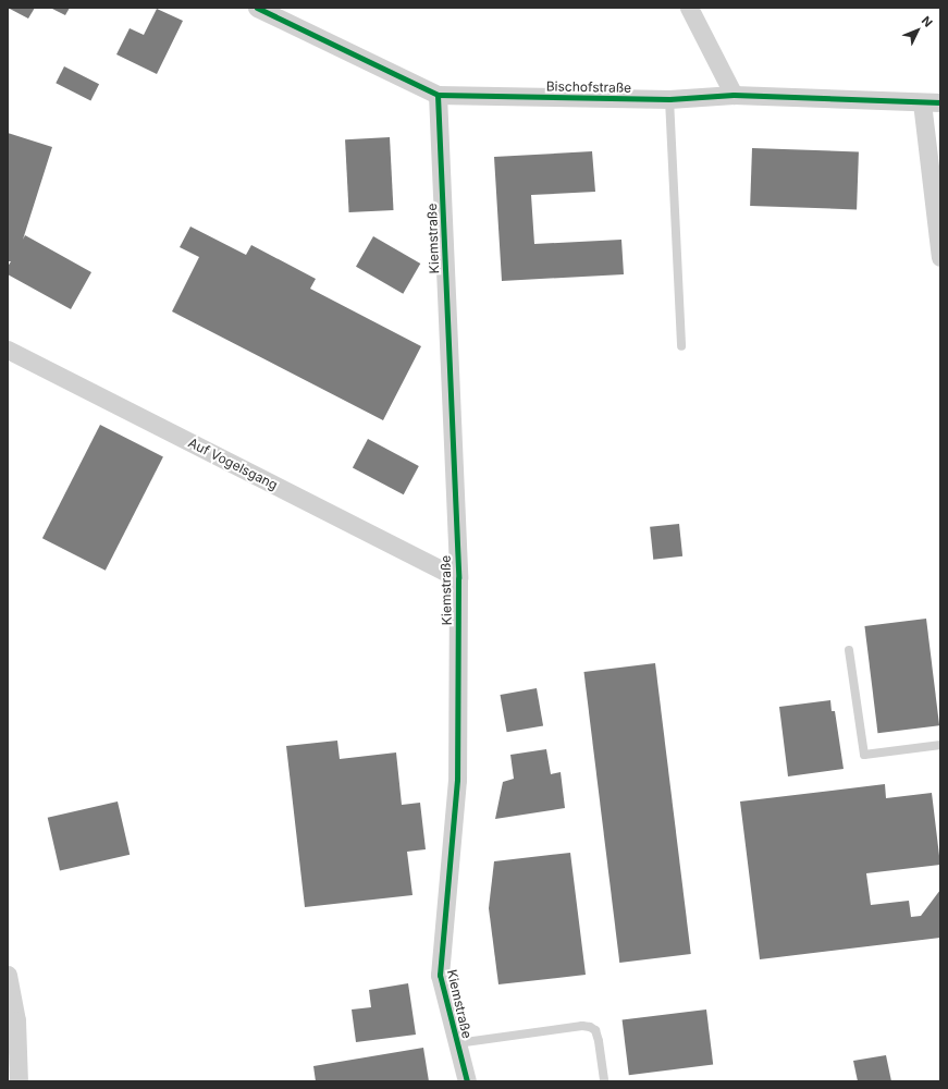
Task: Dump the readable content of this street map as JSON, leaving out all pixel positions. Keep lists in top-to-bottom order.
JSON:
{
  "streets": {
    "street": ["Bischofstraße", "Kiemstraße", "Auf Vogelsgang"]
  },
  "crossings": [
    ["Bischofstraße", "Kiemstraße"],
    ["Kiemstraße", "Auf Vogelsgang"]
  ],
  "north": "top right"
}
